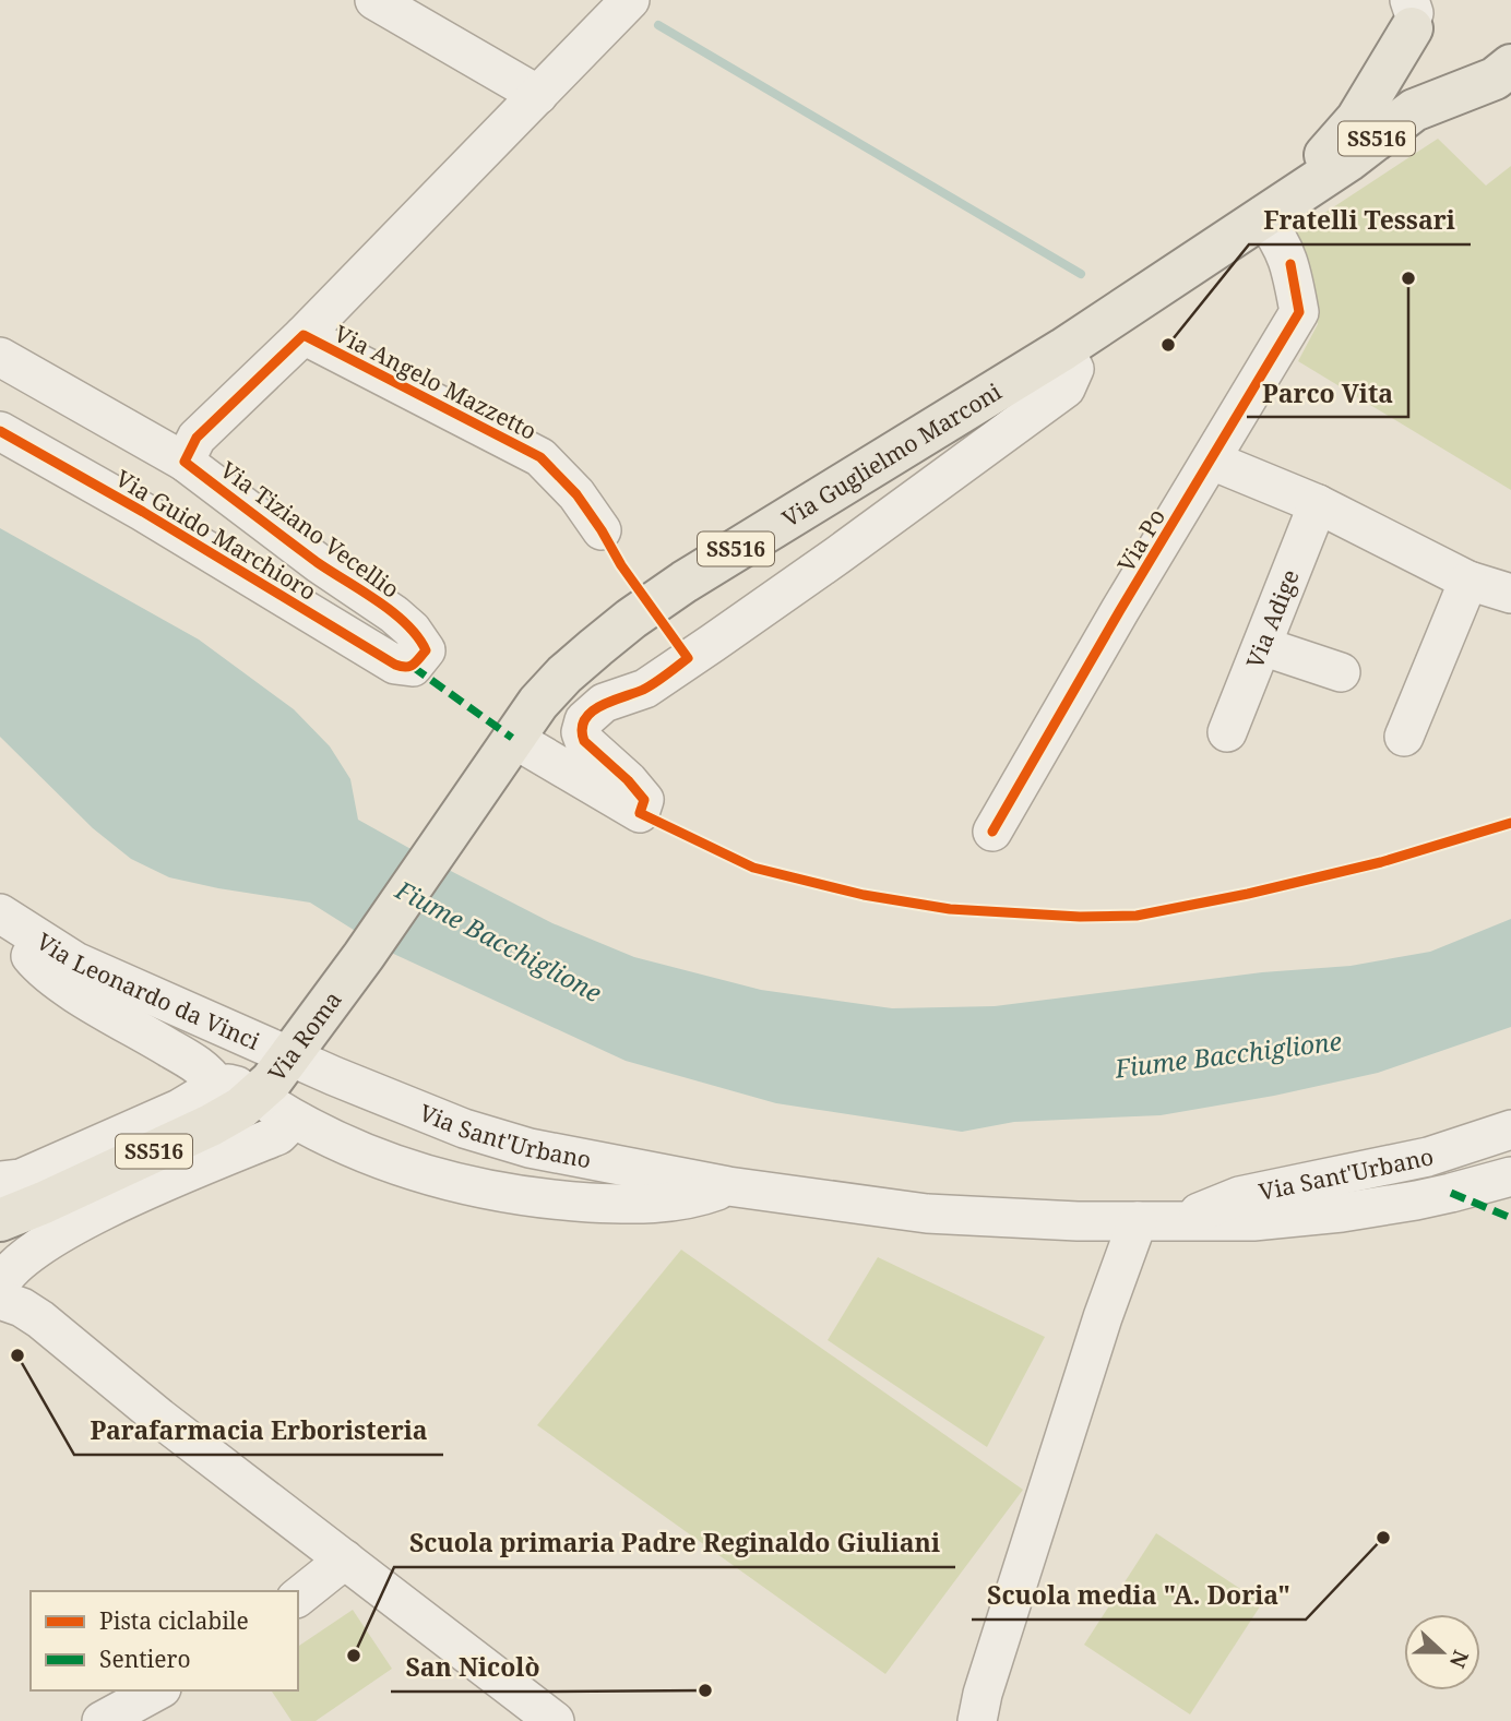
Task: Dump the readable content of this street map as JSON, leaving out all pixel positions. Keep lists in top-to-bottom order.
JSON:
{
  "streets": {
    "main road": ["SS516", "Via Guglielmo Marconi", "Via Roma"],
    "street": [
      "Via Angelo Mazzetto",
      "Via Tiziano Vecellio",
      "Via Guido Marchioro",
      "Via Po",
      "Via Adige",
      "Via Leonardo da Vinci",
      "Via Sant'Urbano"
    ]
  },
  "crossings": [
    ["Via Angelo Mazzetto", "Via Tiziano Vecellio"],
    ["Via Guglielmo Marconi", "Via Po"],
    ["Via Guglielmo Marconi", "Via Roma"],
    ["Via Tiziano Vecellio", "Via Guido Marchioro"],
    ["Via Leonardo da Vinci", "Via Roma"],
    ["Via Leonardo da Vinci", "Via Sant'Urbano"],
    ["Via Roma", "Via Sant'Urbano"]
  ],
  "water": ["Fiume Bacchiglione"],
  "places": [
    "Parco Vita",
    "Fratelli Tessari",
    "Parafarmacia Erboristeria",
    "Scuola media \"A. Doria\"",
    "Scuola primaria Padre Reginaldo Giuliani",
    "San Nicolò"
  ],
  "legend": ["Pista ciclabile", "Sentiero"],
  "north": "right"
}
